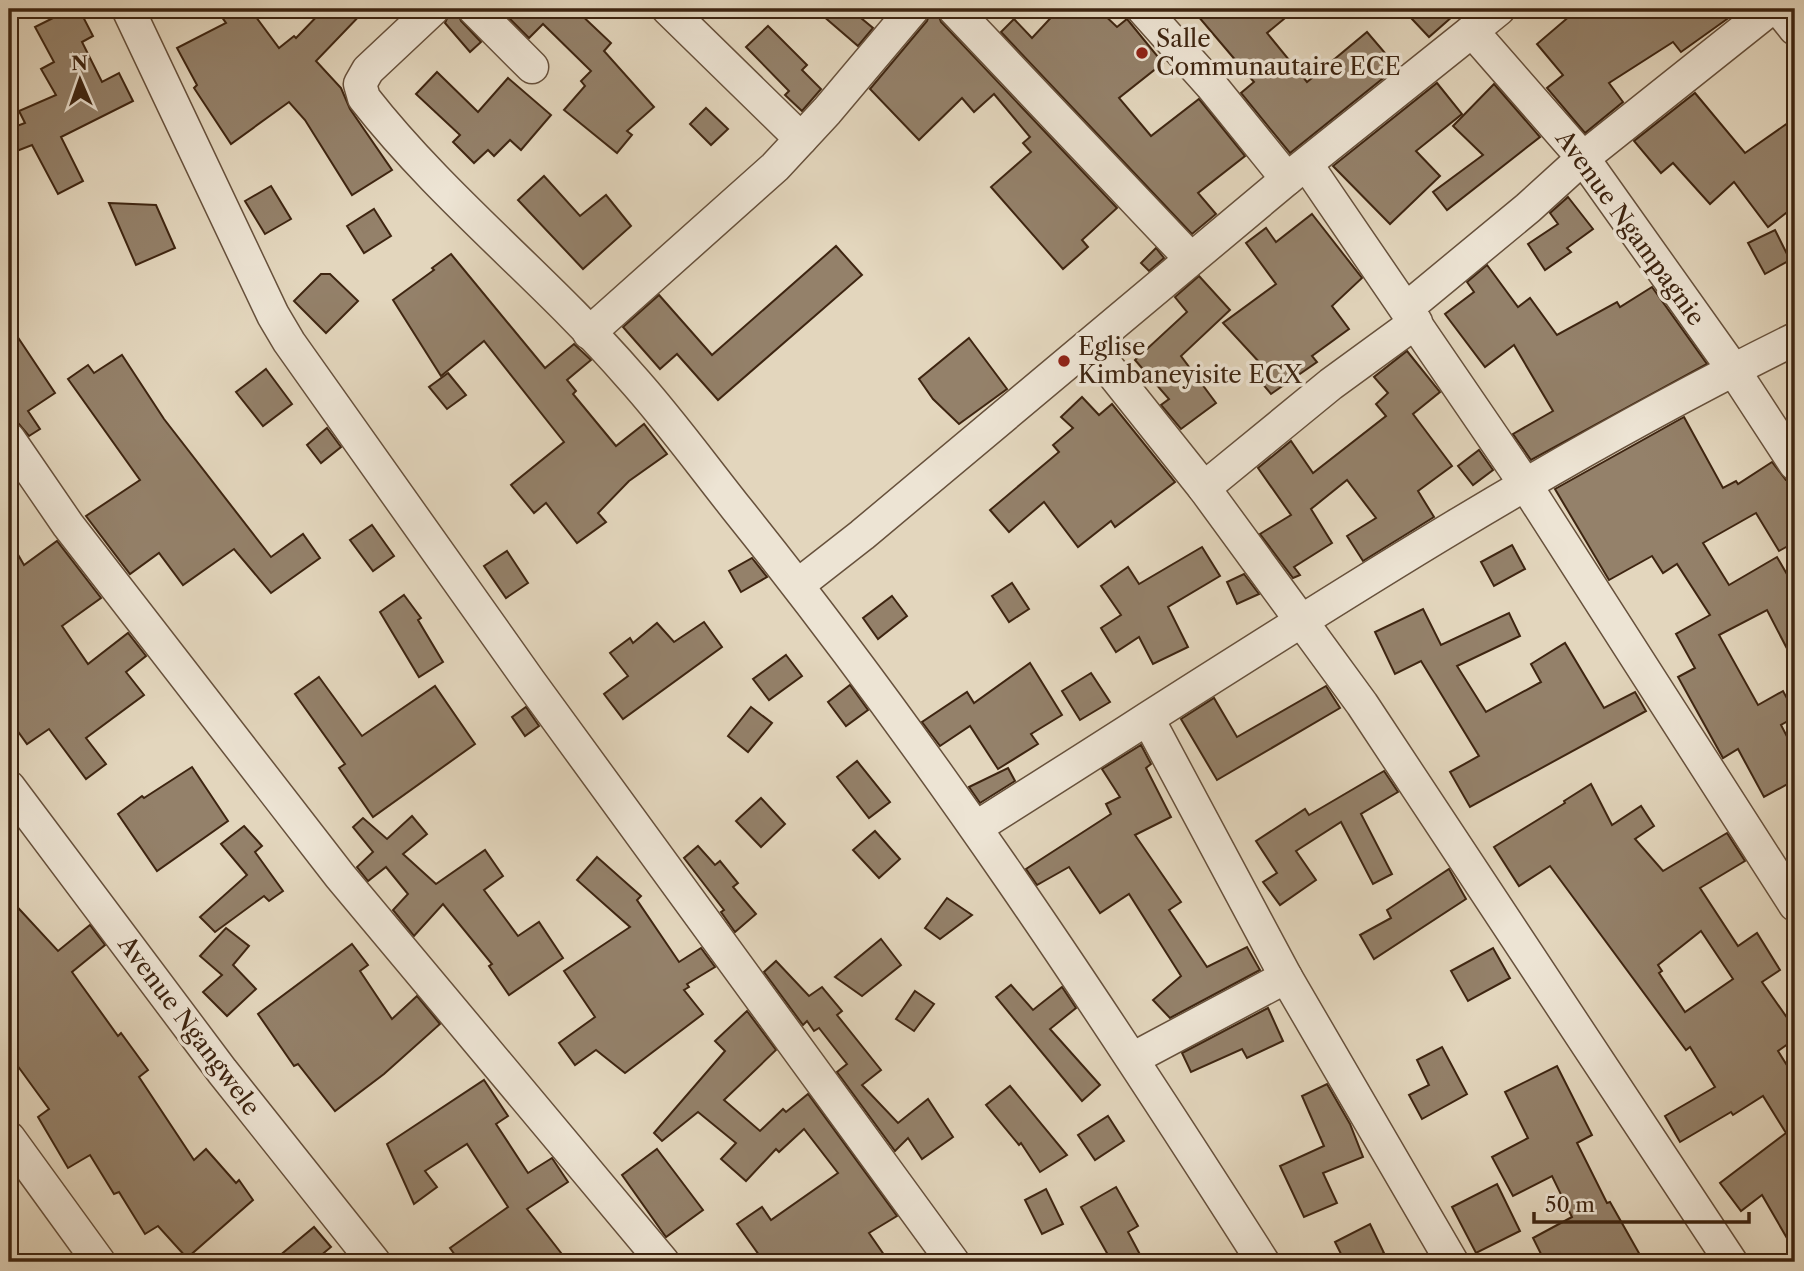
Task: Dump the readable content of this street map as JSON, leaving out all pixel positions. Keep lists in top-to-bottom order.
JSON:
{
  "streets": {
    "street": ["Avenue Ngampagnie", "Avenue Ngangwele"]
  },
  "places": ["Salle Communautaire ECE", "Eglise Kimbaneyisite ECX"],
  "scale_bar": "50 m",
  "north": "top"
}
